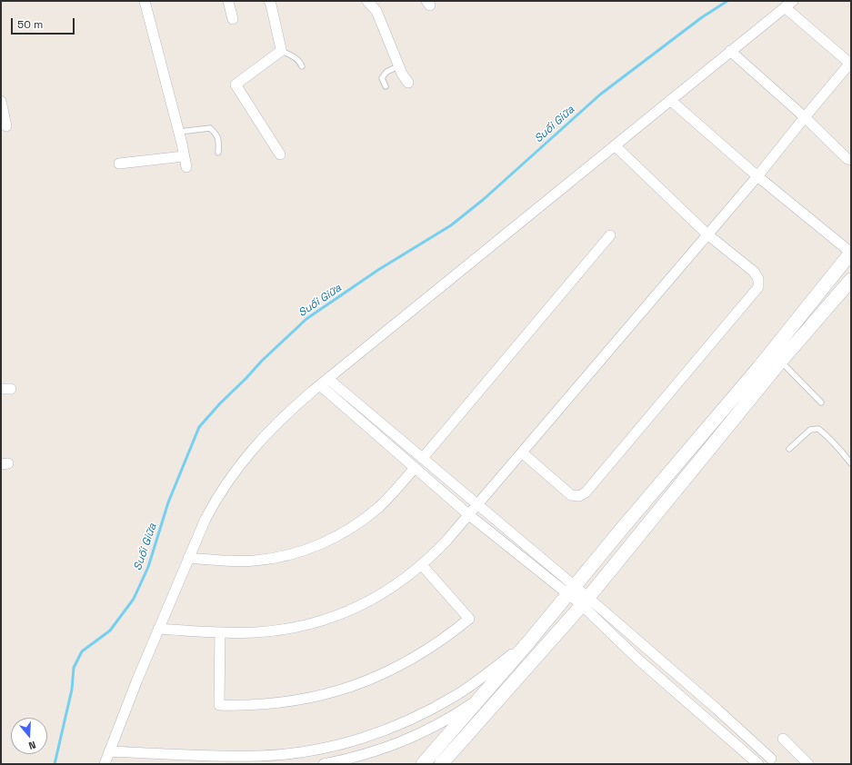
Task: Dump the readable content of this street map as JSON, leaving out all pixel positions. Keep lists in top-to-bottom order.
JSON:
{
  "water": ["Suối Giữa"],
  "scale_bar": "50 m",
  "north": "bottom"
}
